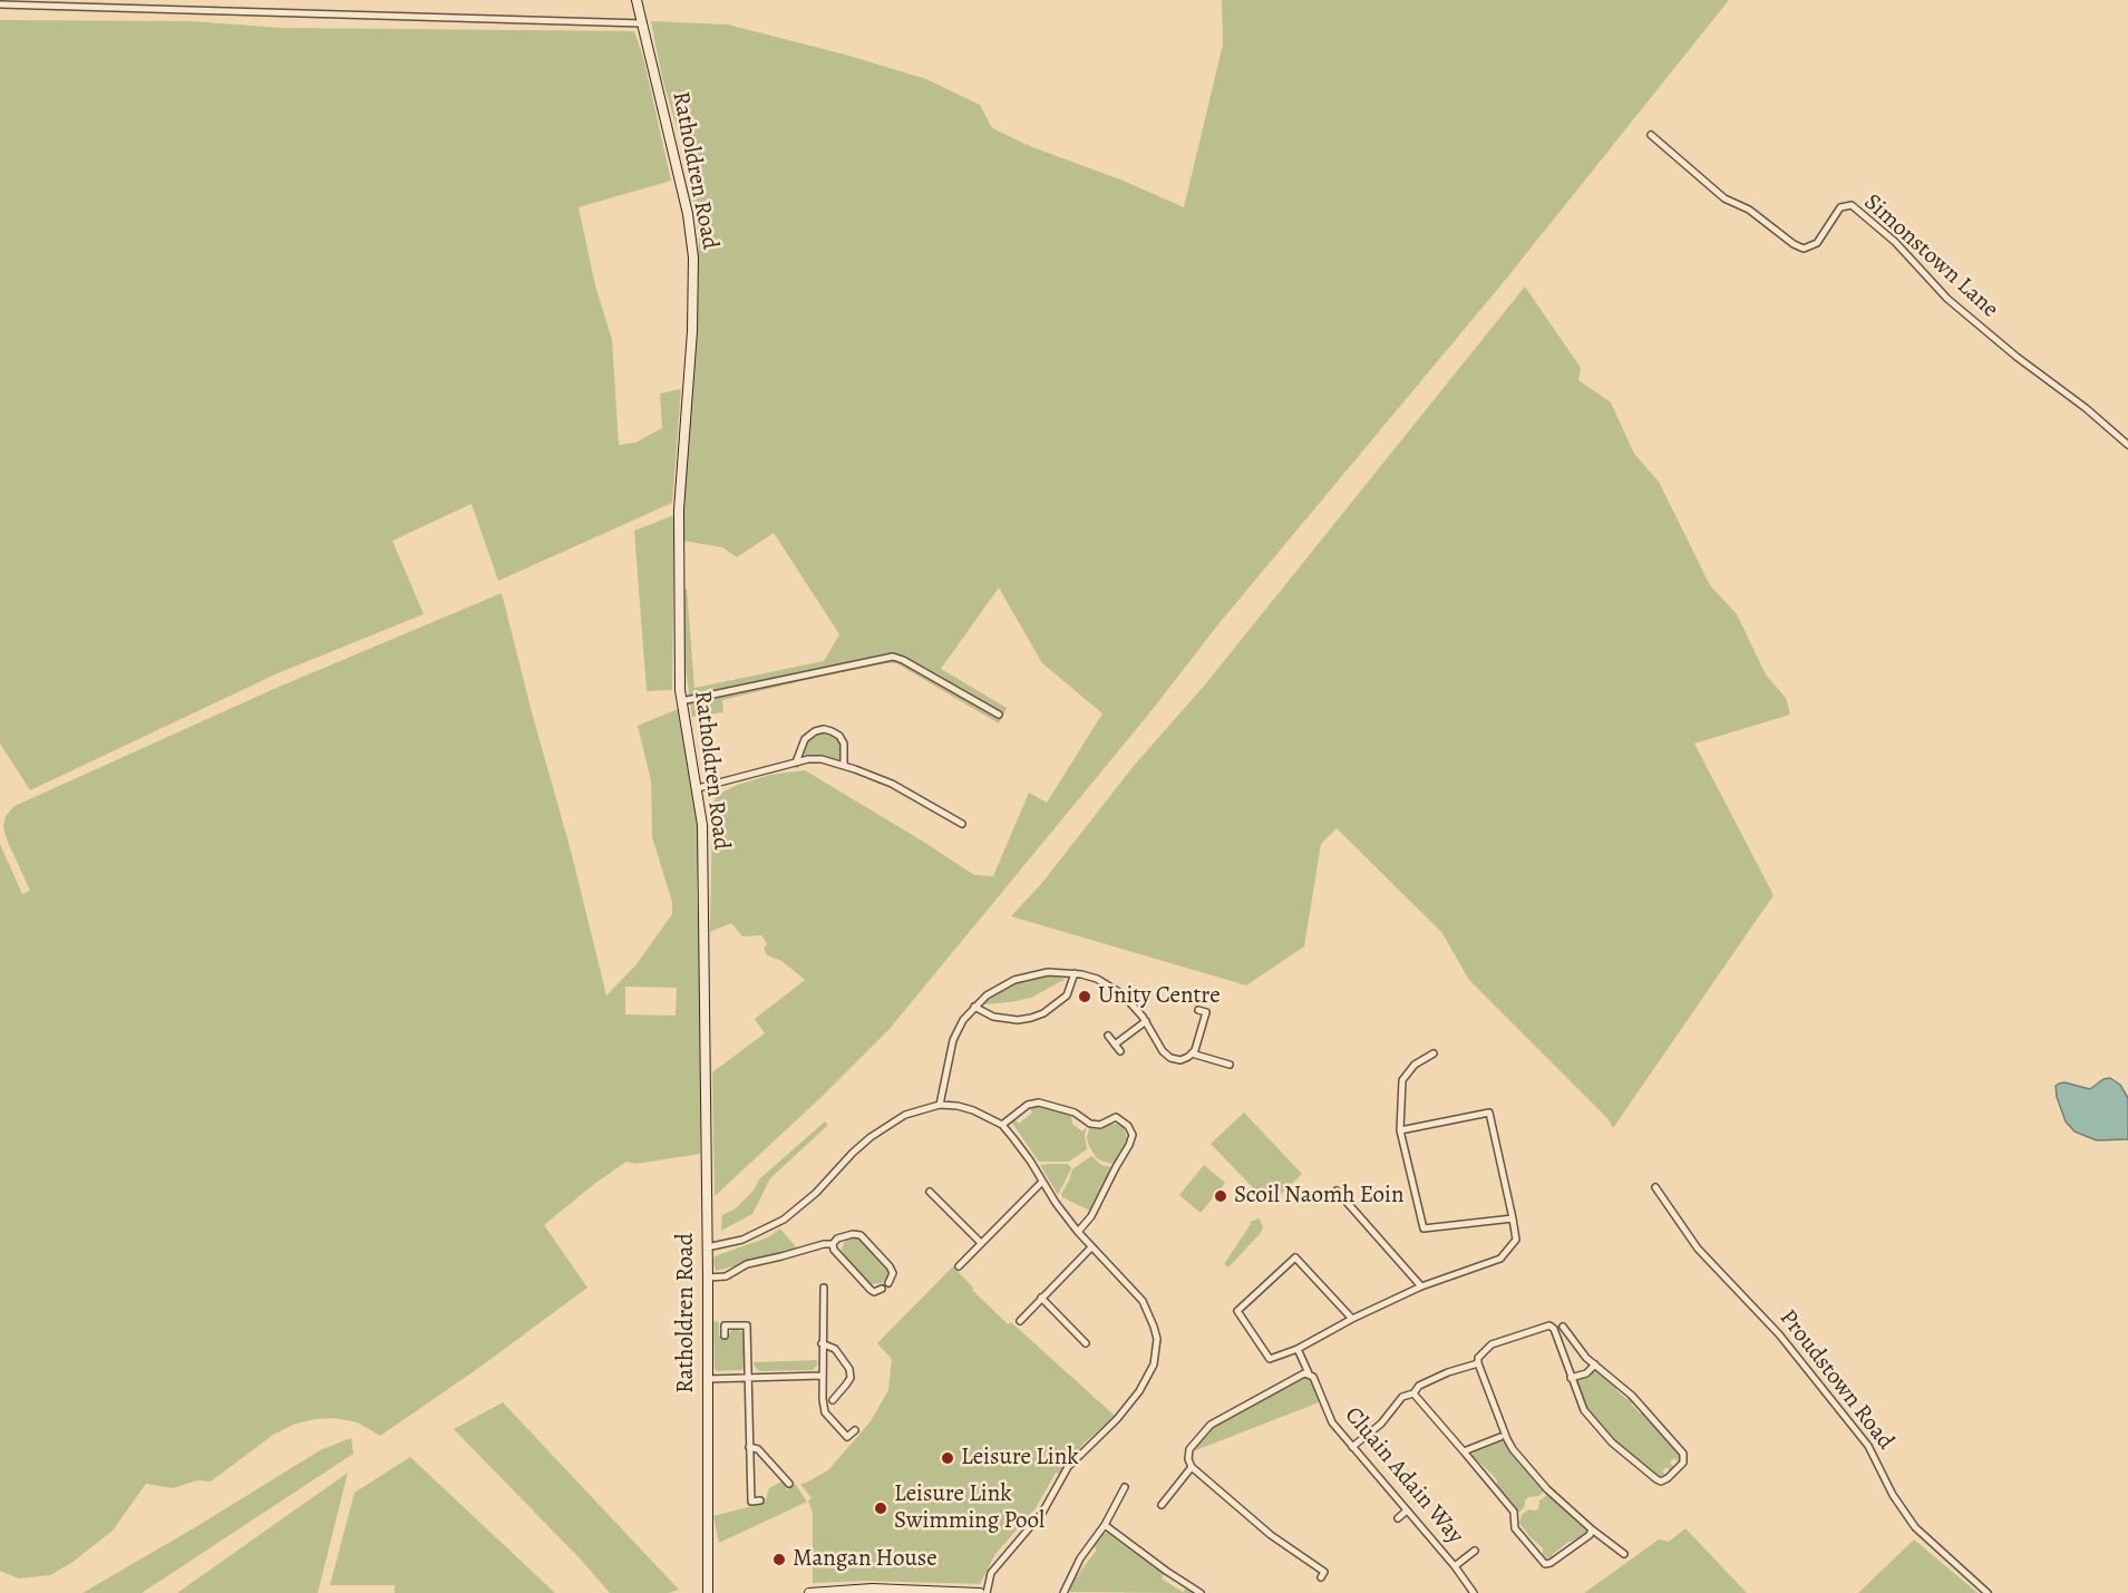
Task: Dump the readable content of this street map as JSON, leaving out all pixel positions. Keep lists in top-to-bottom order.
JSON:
{
  "streets": {
    "street": [
      "Ratholdren Road",
      "Simonstown Lane",
      "Proudstown Road",
      "Cluain Adain Way"
    ]
  },
  "places": [
    "Unity Centre",
    "Scoil Naomh Eoin",
    "Leisure Link",
    "Leisure Link Swimming Pool",
    "Mangan House"
  ]
}
